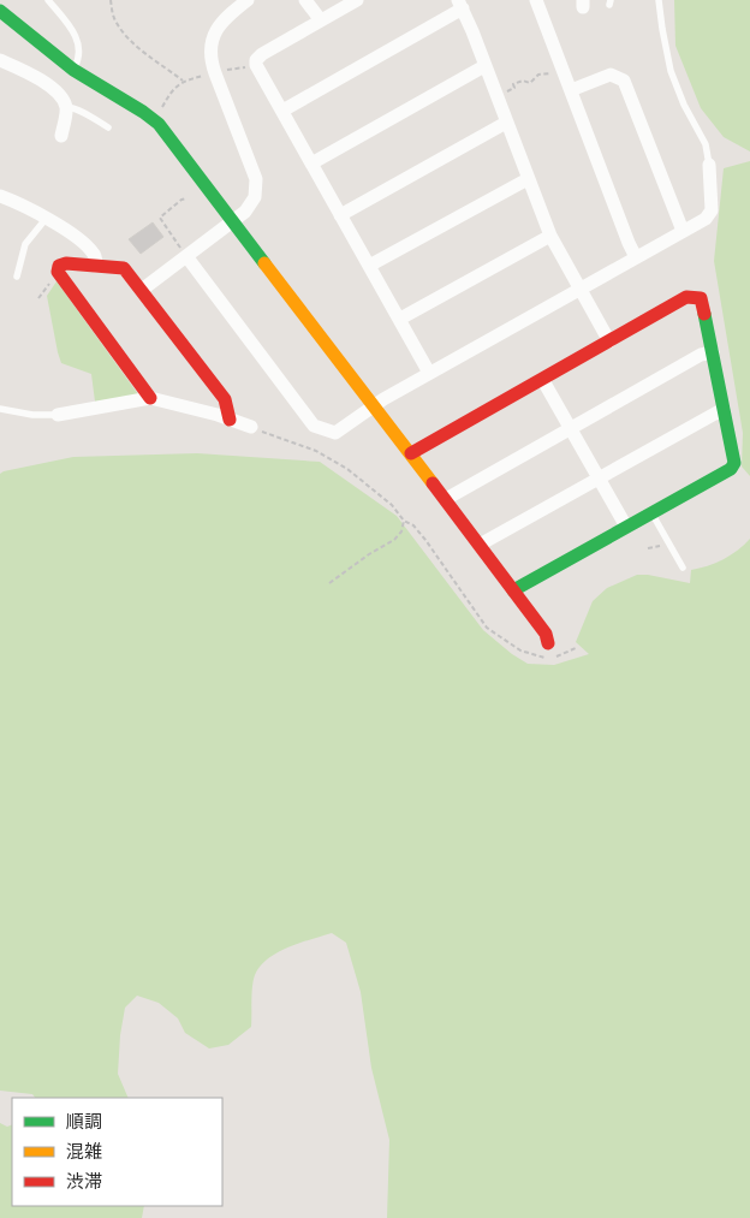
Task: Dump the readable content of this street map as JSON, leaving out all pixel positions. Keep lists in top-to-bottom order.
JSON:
{
  "legend": ["順調", "混雑", "渋滞"]
}
